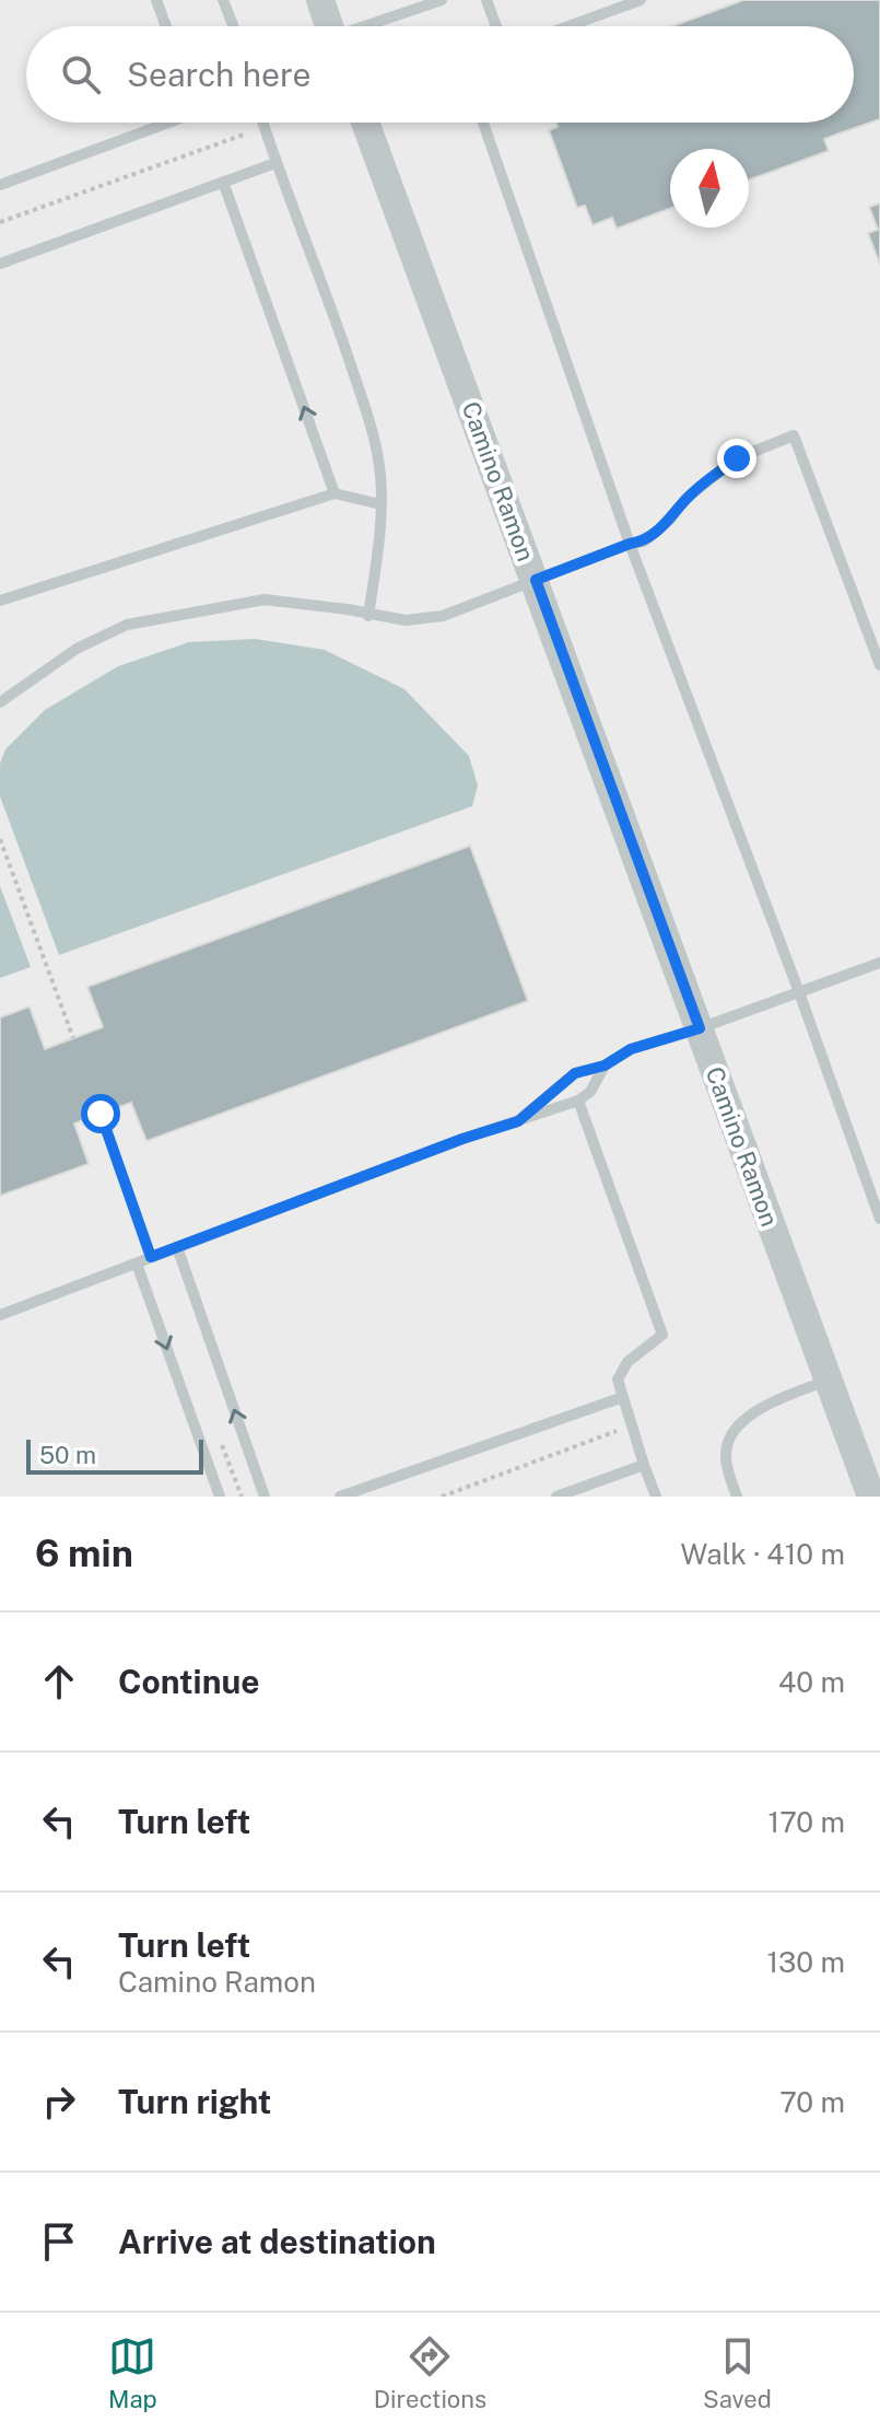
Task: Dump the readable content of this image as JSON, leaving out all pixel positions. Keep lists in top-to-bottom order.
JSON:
{
  "streets": {
    "street": ["Camino Ramon"]
  },
  "scale_bar": "50 m",
  "north": "top",
  "page": {
    "search": "Search here",
    "scale": "50 m",
    "heading": ["6 min", "Walk · 410 m"],
    "list": [
      ["Continue", "40 m"],
      ["Turn left", "170 m"],
      ["Turn left", "Camino Ramon", "130 m"],
      ["Turn right", "70 m"],
      "Arrive at destination"
    ],
    "nav": ["Map", "Directions", "Saved"]
  }
}
